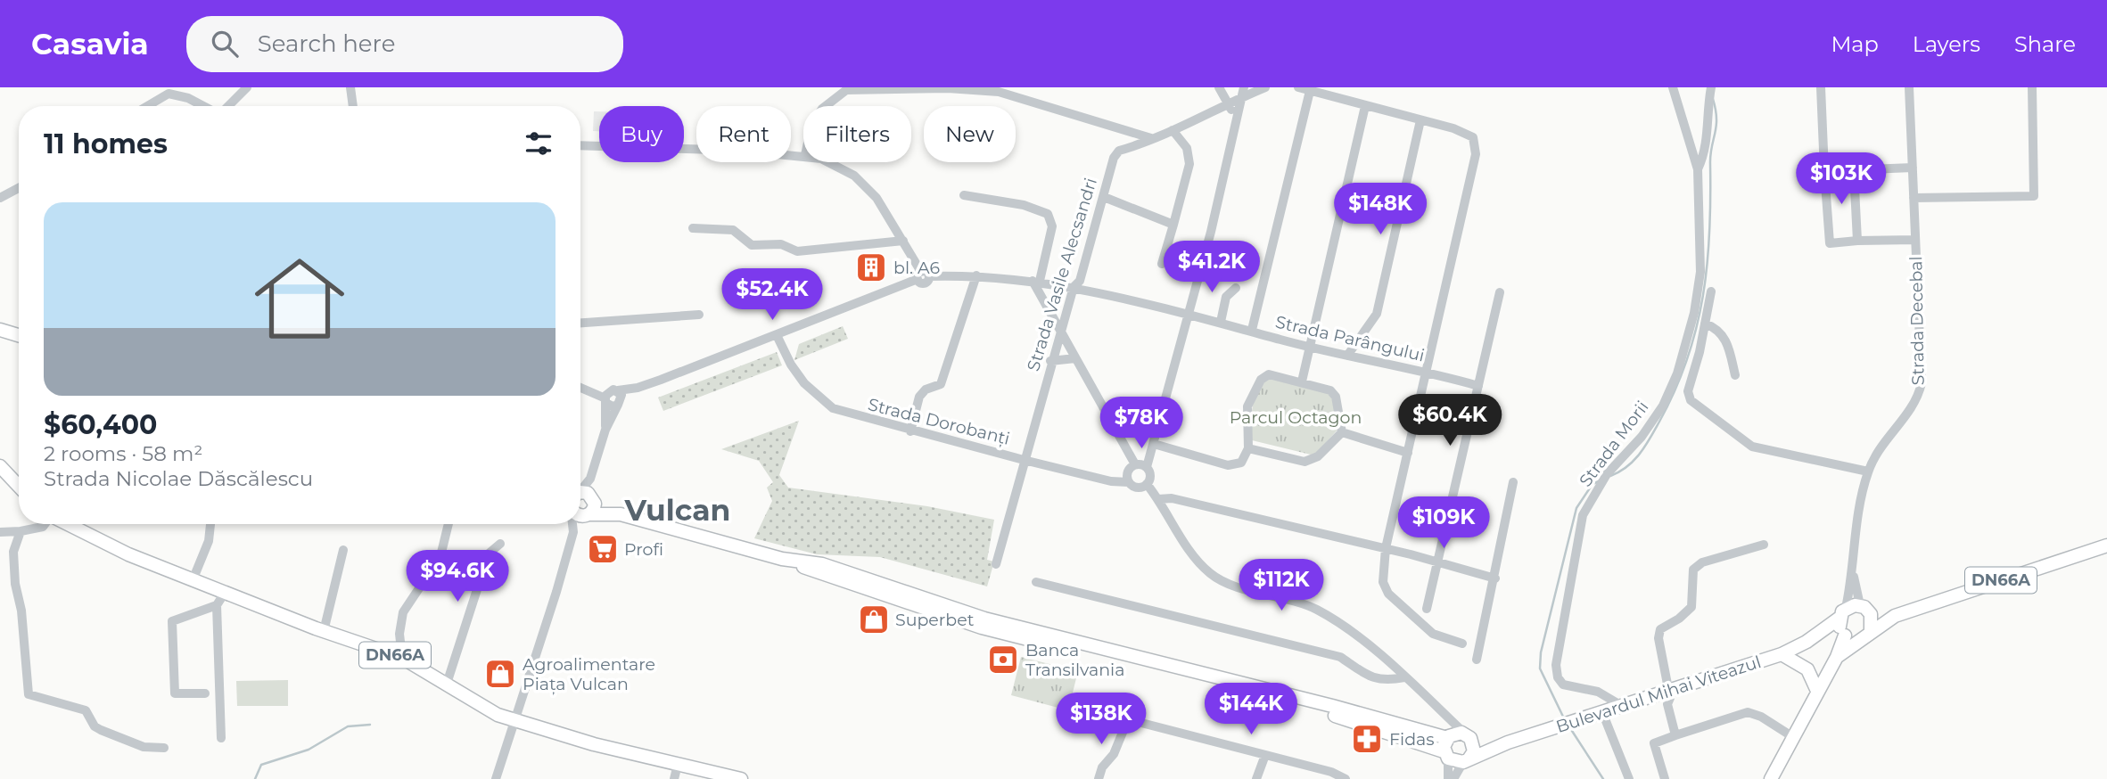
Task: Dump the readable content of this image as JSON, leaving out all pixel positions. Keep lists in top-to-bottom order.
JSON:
{
  "streets": {
    "main road": ["DN66A", "Bulevardul Mihai Viteazul"],
    "street": [
      "Strada Vasile Alecsandri",
      "Strada Decebal",
      "Strada Parângului",
      "Strada Dorobanți",
      "Strada Morii"
    ]
  },
  "crossings": [
    ["Strada Vasile Alecsandri", "Strada Parângului"],
    ["Strada Vasile Alecsandri", "Strada Dorobanți"],
    ["Strada Decebal", "Bulevardul Mihai Viteazul"],
    ["Strada Morii", "Bulevardul Mihai Viteazul"]
  ],
  "districts": ["Vulcan"],
  "parks": ["Parcul Octagon"],
  "places": {
    "building": ["bl. A6"],
    "supermarket": ["Profi"],
    "shop": ["Superbet", "Agroalimentare Piața Vulcan"],
    "bank": ["Banca Transilvania"],
    "pharmacy": ["Fidas"]
  },
  "page": {
    "header": "Casavia",
    "search": "Search here",
    "nav": ["Map", "Layers", "Share"],
    "chip": [
      "Buy",
      "Rent",
      "Filters",
      "New"
    ],
    "heading": "11 homes",
    "price": [
      "$103K",
      "$148K",
      "$41.2K",
      "$52.4K",
      "$60.4K",
      "$78K",
      "$109K",
      "$94.6K",
      "$112K",
      "$144K",
      "$138K"
    ],
    "list": [
      {
        "name": "$60,400",
        "note": "2 rooms · 58 m² · Strada Nicolae Dăscălescu"
      }
    ]
  }
}
